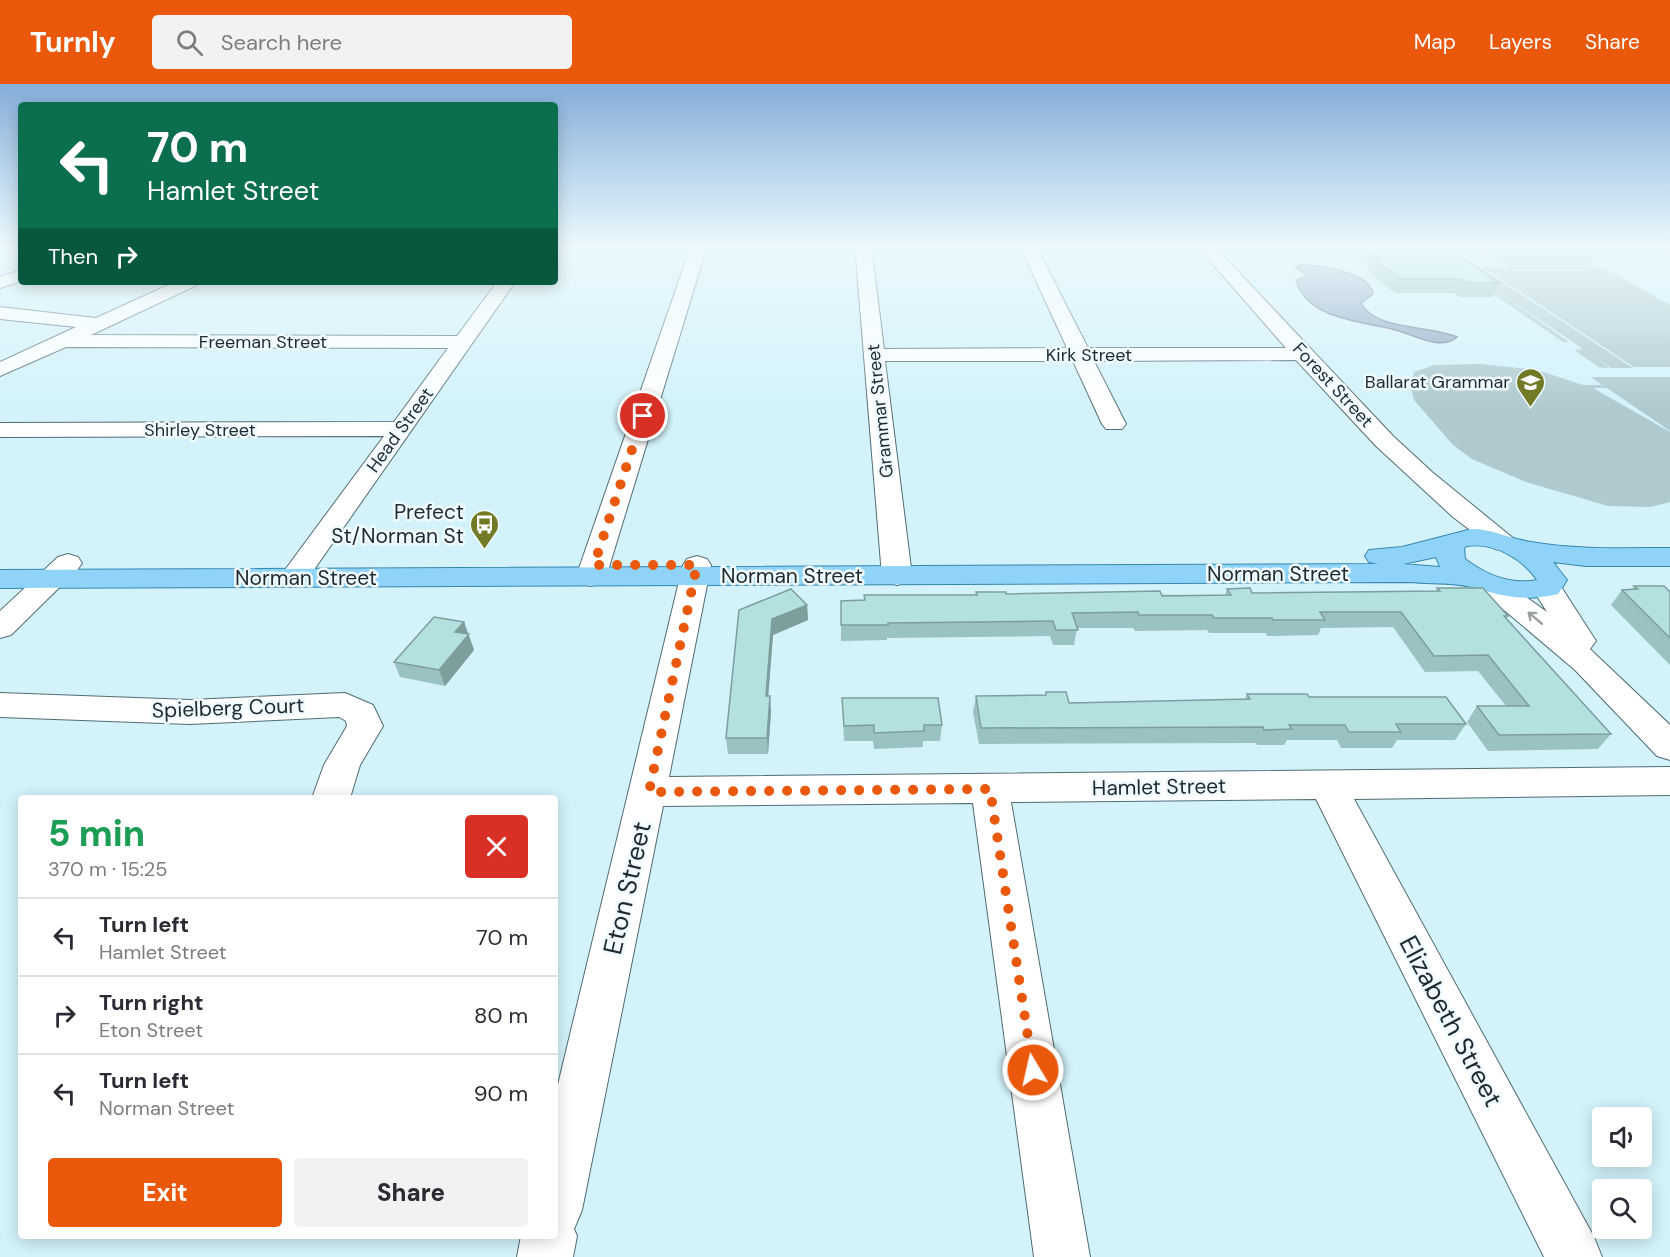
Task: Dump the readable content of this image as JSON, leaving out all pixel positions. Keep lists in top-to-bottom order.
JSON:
{
  "streets": {
    "main road": ["Norman Street"],
    "street": [
      "Freeman Street",
      "Kirk Street",
      "Forest Street",
      "Grammar Street",
      "Shirley Street",
      "Head Street",
      "Spielberg Court",
      "Hamlet Street",
      "Eton Street",
      "Elizabeth Street"
    ]
  },
  "crossings": [
    ["Freeman Street", "Head Street"],
    ["Kirk Street", "Forest Street"],
    ["Kirk Street", "Grammar Street"],
    ["Forest Street", "Norman Street"],
    ["Grammar Street", "Norman Street"],
    ["Shirley Street", "Head Street"],
    ["Head Street", "Norman Street"],
    ["Norman Street", "Eton Street"],
    ["Hamlet Street", "Eton Street"],
    ["Hamlet Street", "Elizabeth Street"]
  ],
  "places": {
    "school or university": ["Ballarat Grammar"],
    "bus stop": ["Prefect St/Norman St"]
  },
  "page": {
    "header": "Turnly",
    "search": "Search here",
    "nav": ["Map", "Layers", "Share"],
    "turn": ["70 m", "Hamlet Street"],
    "then": "Then",
    "heading": ["5 min", "370 m · 15:25"],
    "list": [
      {
        "name": "Turn left",
        "note": "Hamlet Street",
        "value": "70 m"
      },
      {
        "name": "Turn right",
        "note": "Eton Street",
        "value": "80 m"
      },
      {
        "name": "Turn left",
        "note": "Norman Street",
        "value": "90 m"
      }
    ],
    "buttons": ["Exit", "Share"]
  }
}
